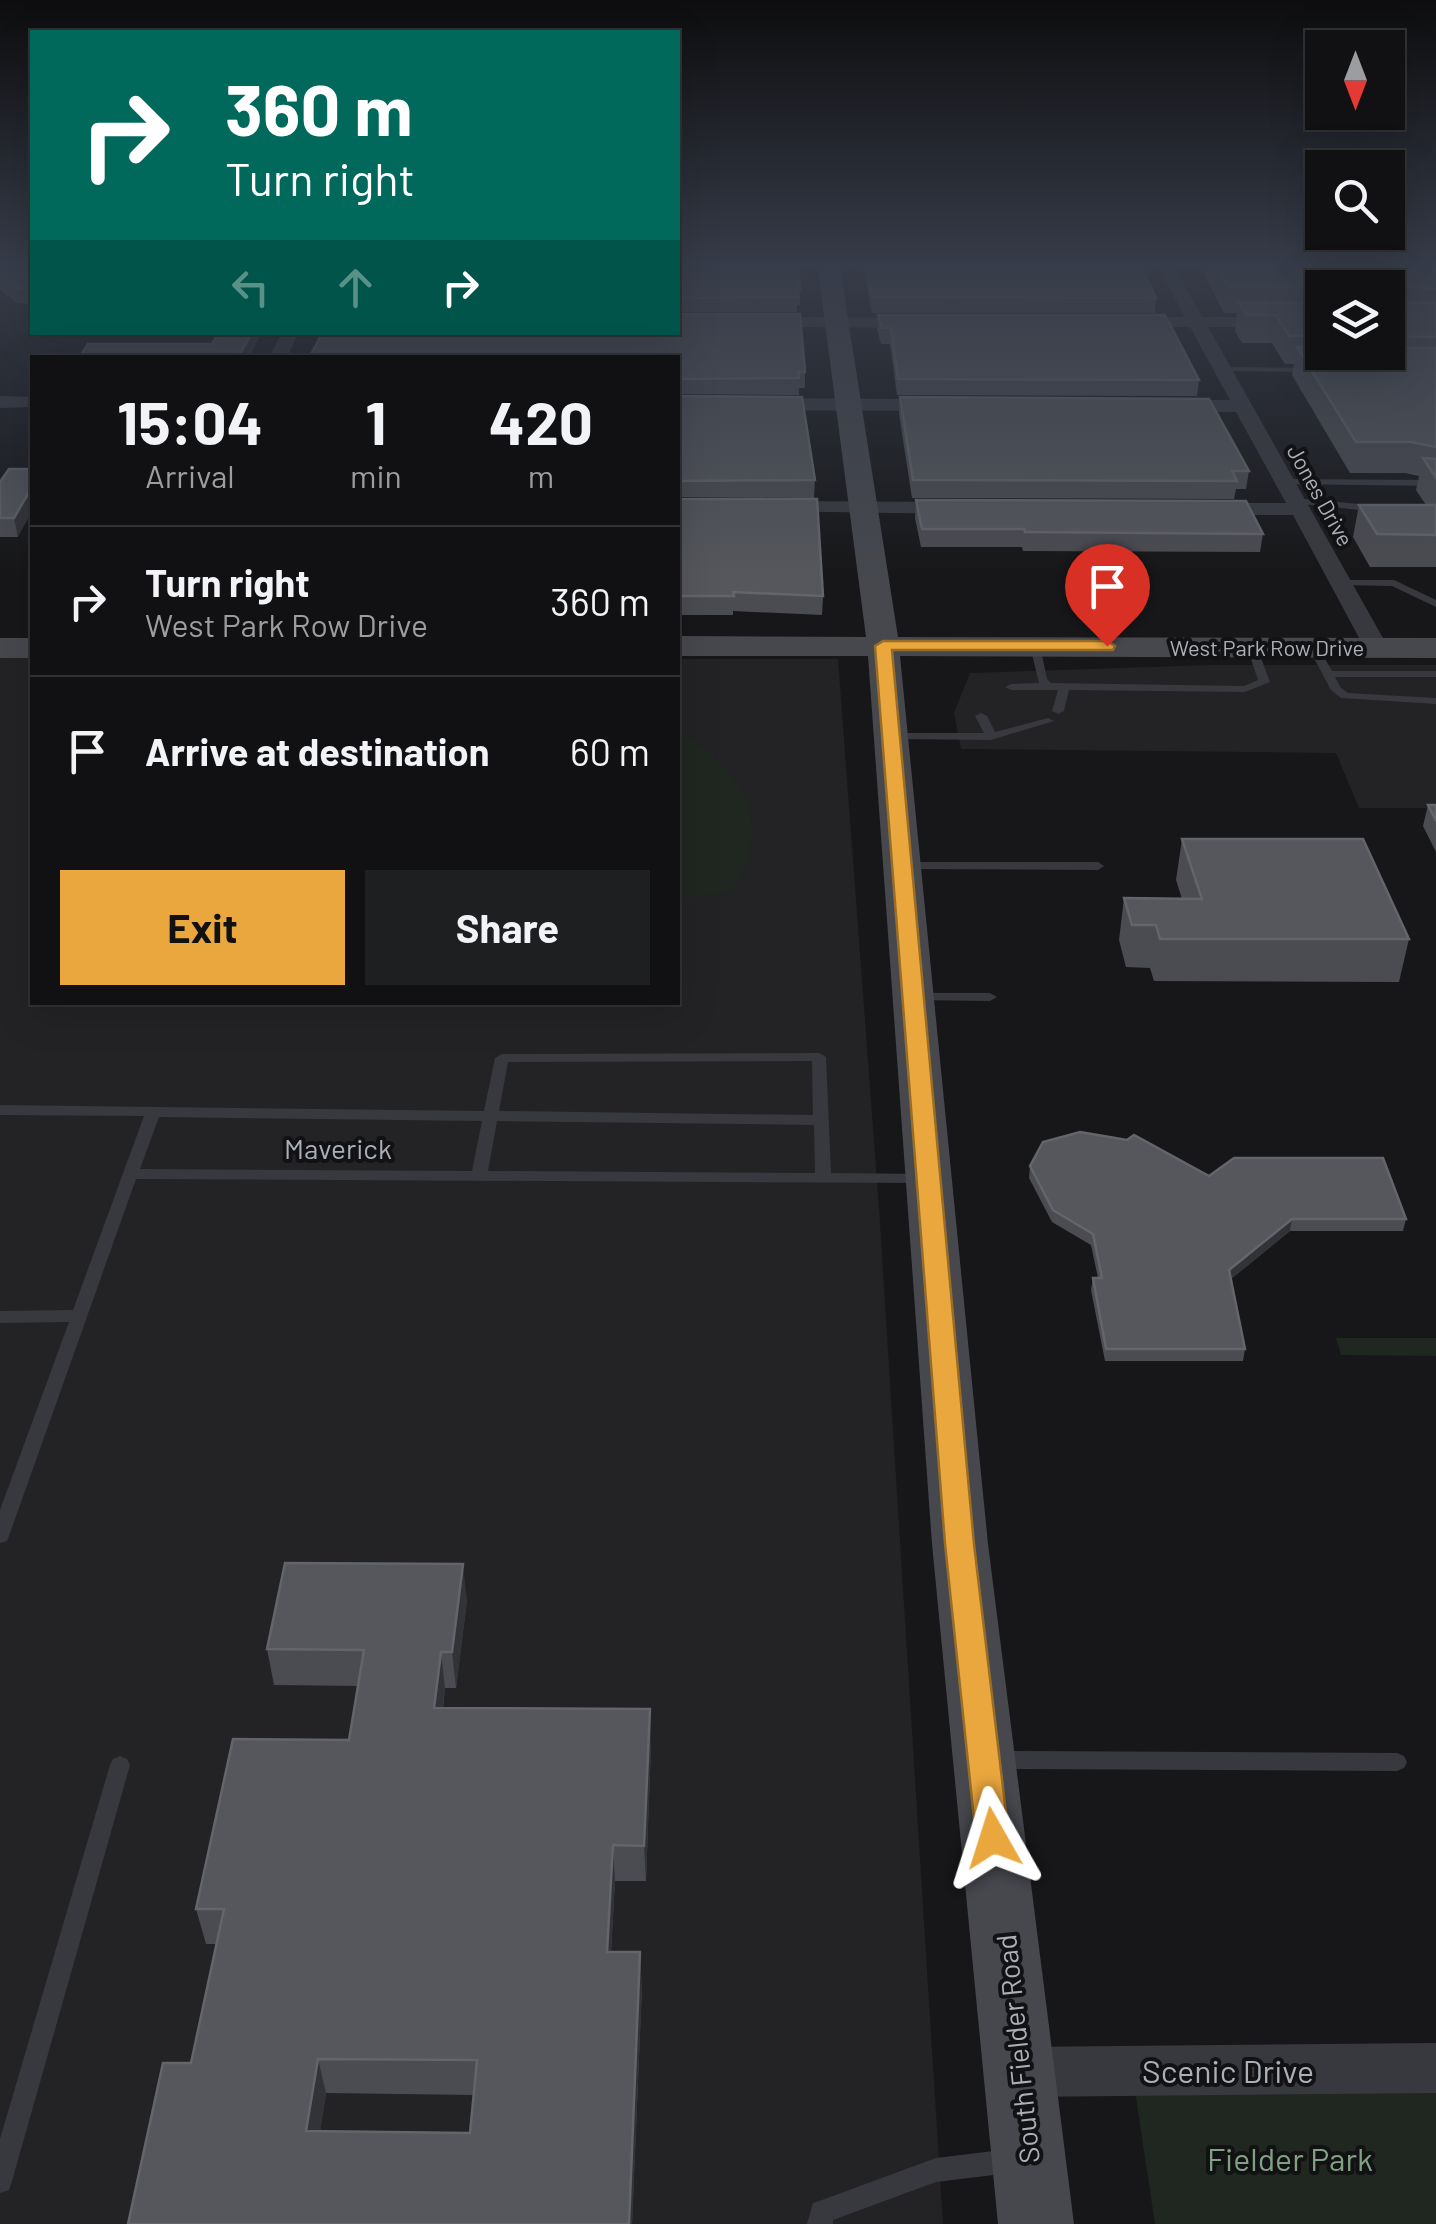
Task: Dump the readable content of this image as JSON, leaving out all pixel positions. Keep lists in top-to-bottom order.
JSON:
{
  "streets": {
    "main road": ["West Park Row Drive", "South Fielder Road"],
    "street": ["Jones Drive", "Scenic Drive"],
    "lane": ["Maverick"]
  },
  "crossings": [
    ["Jones Drive", "West Park Row Drive"],
    ["West Park Row Drive", "South Fielder Road"],
    ["Maverick", "South Fielder Road"],
    ["South Fielder Road", "Scenic Drive"]
  ],
  "parks": ["Fielder Park"],
  "north": "bottom",
  "page": {
    "turn": ["360 m", "Turn right"],
    "eta": [
      "15:04",
      "Arrival",
      "1",
      "min",
      "420",
      "m"
    ],
    "list": [
      {
        "name": "Turn right",
        "note": "West Park Row Drive",
        "value": "360 m"
      },
      {
        "name": "Arrive at destination",
        "value": "60 m"
      }
    ],
    "buttons": ["Exit", "Share"]
  }
}
